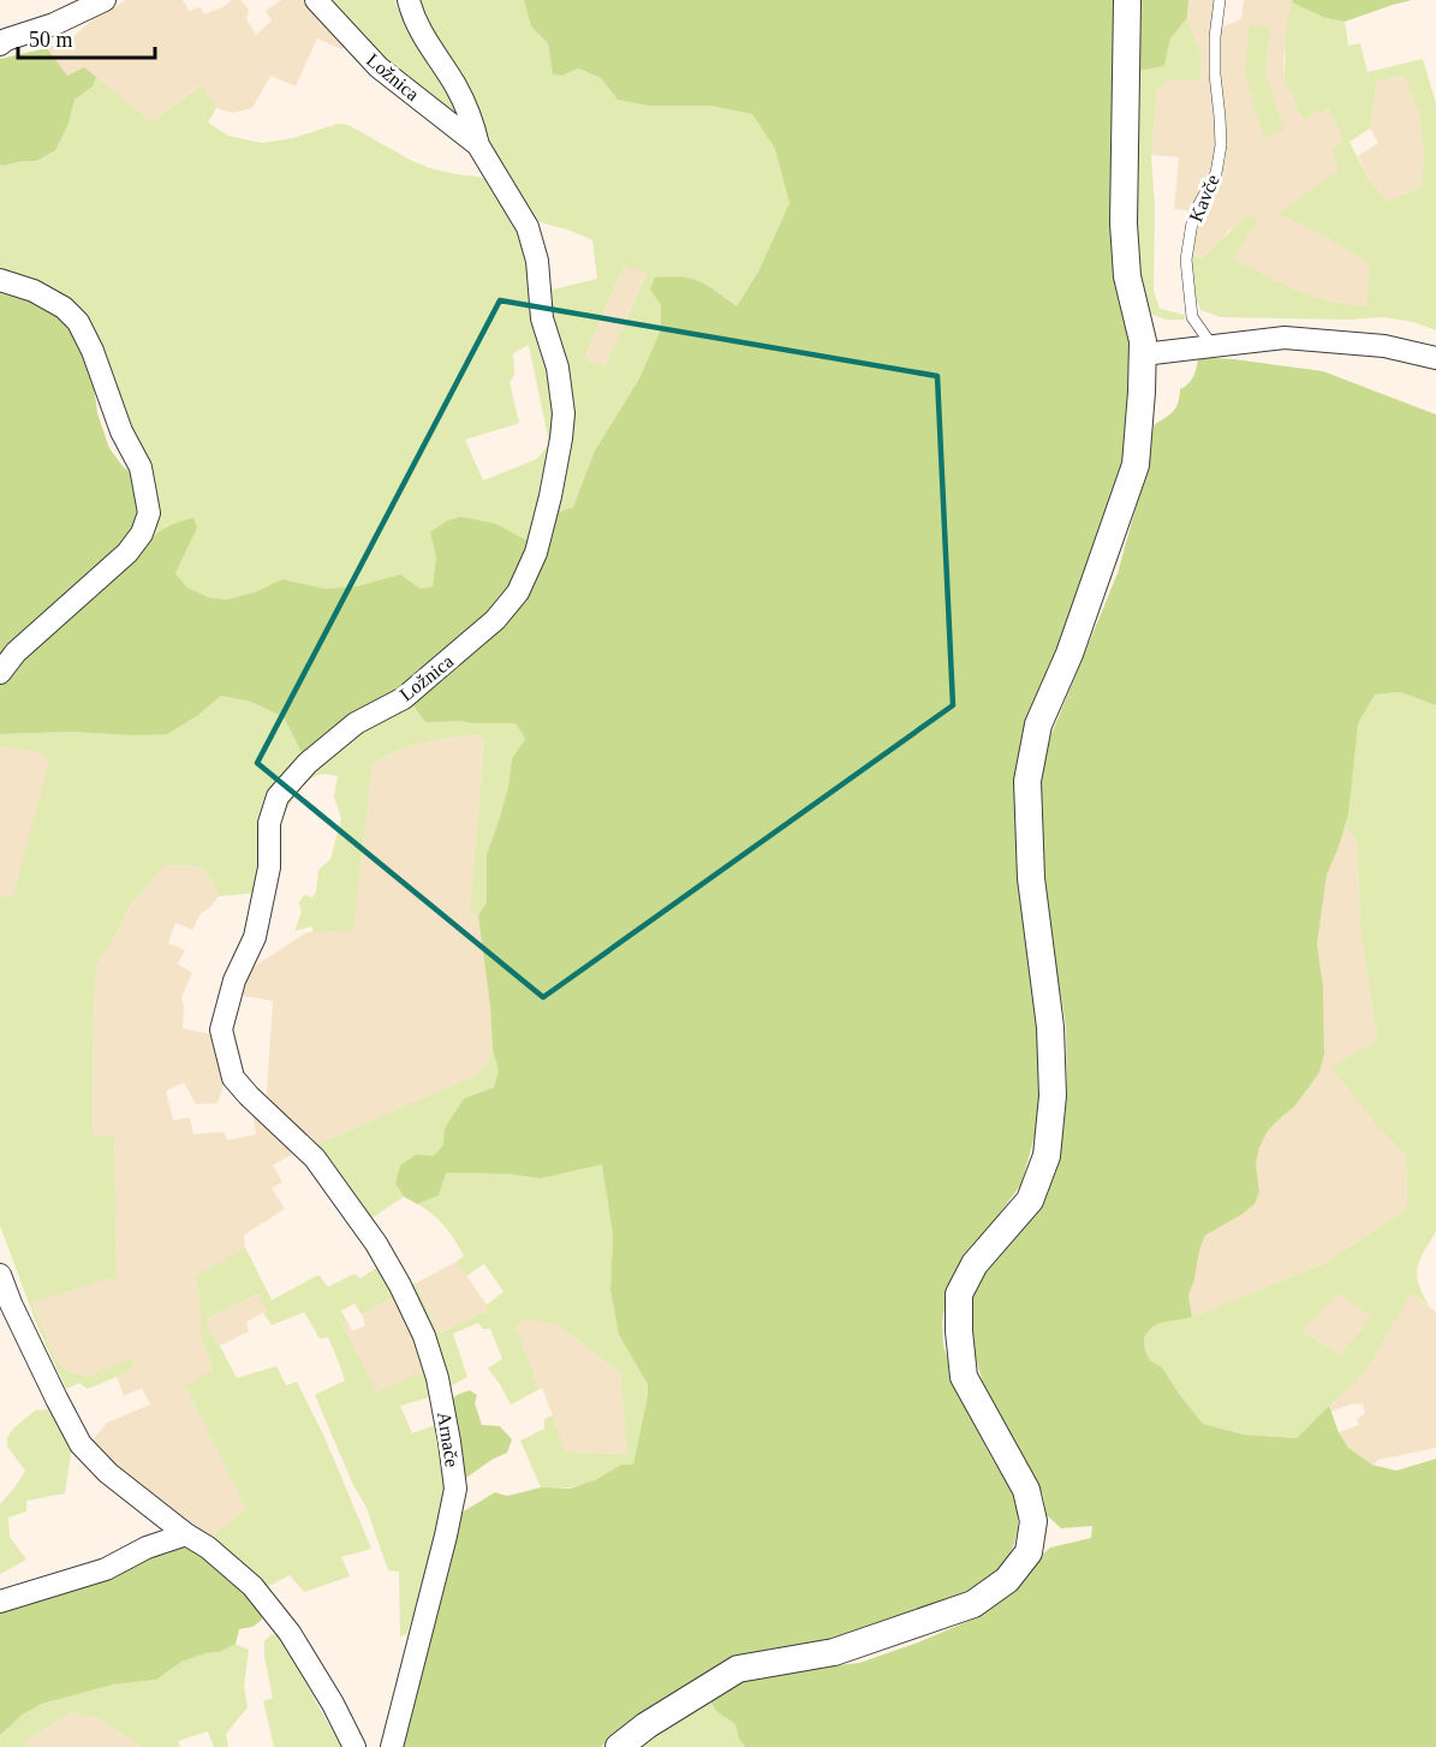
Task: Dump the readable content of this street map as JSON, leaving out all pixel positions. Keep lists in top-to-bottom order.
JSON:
{
  "streets": {
    "street": ["Ložnica", "Arnače"],
    "lane": ["Kavče"]
  },
  "crossings": [
    ["Ložnica", "Arnače"]
  ],
  "scale_bar": "50 m"
}
